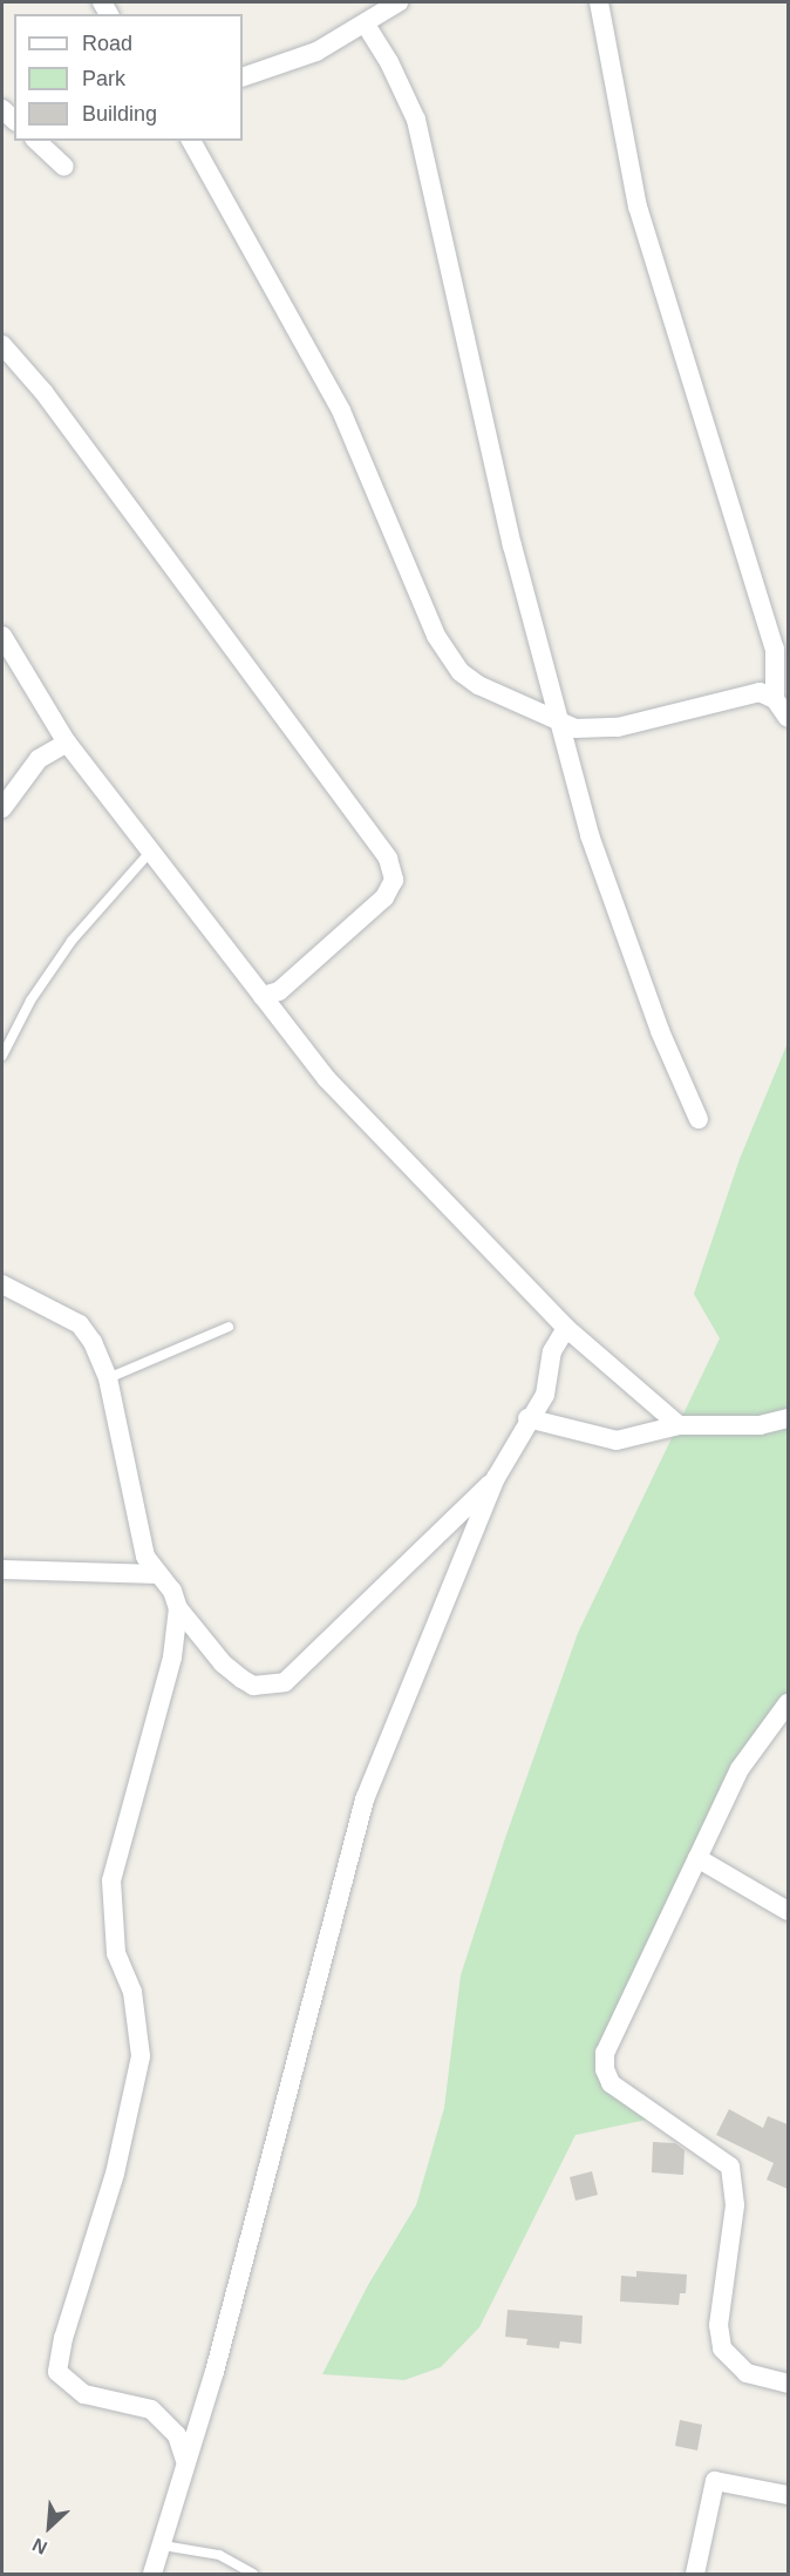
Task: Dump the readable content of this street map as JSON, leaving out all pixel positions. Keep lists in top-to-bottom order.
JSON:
{
  "legend": ["Road", "Park", "Building"],
  "north": "bottom left"
}
